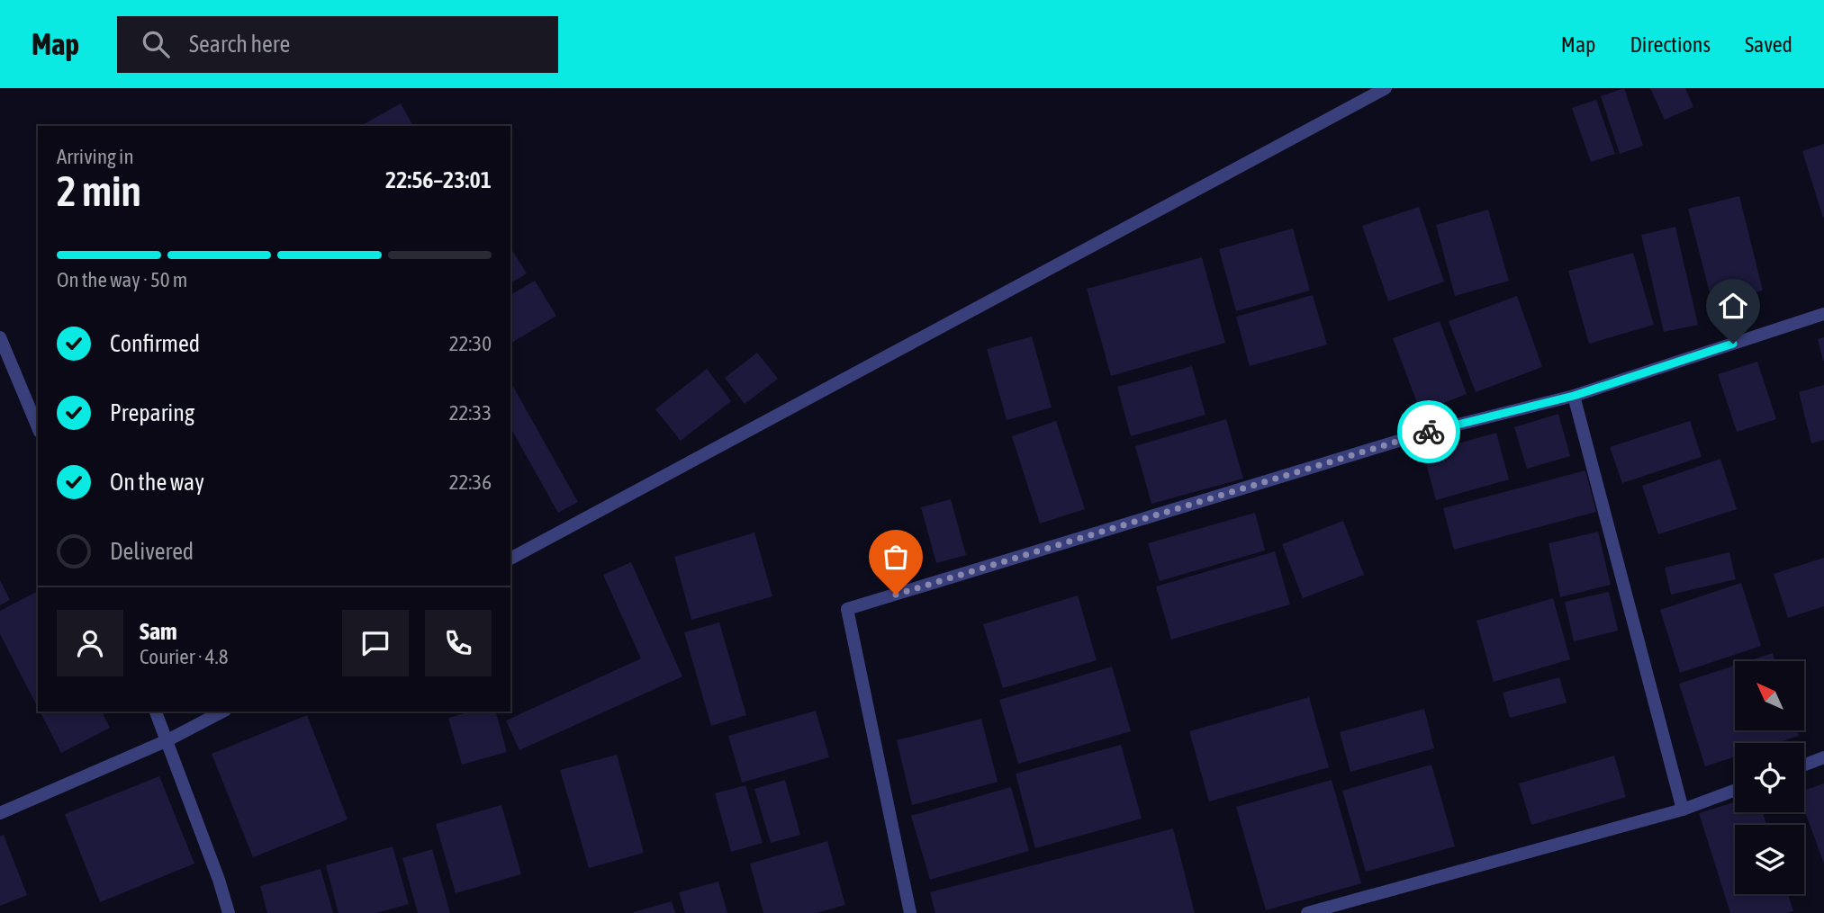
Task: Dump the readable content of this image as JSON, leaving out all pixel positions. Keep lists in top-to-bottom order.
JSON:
{
  "north": "top left",
  "page": {
    "header": "Map",
    "search": "Search here",
    "nav": ["Map", "Directions", "Saved"],
    "heading": ["2 min", "Arriving in", "22:56–23:01"],
    "panel": ["Sam", "Courier · 4.8"],
    "bar": "On the way · 50 m",
    "list": [
      ["Confirmed", "22:30"],
      ["Preparing", "22:33"],
      ["On the way", "22:36"],
      "Delivered"
    ]
  }
}
